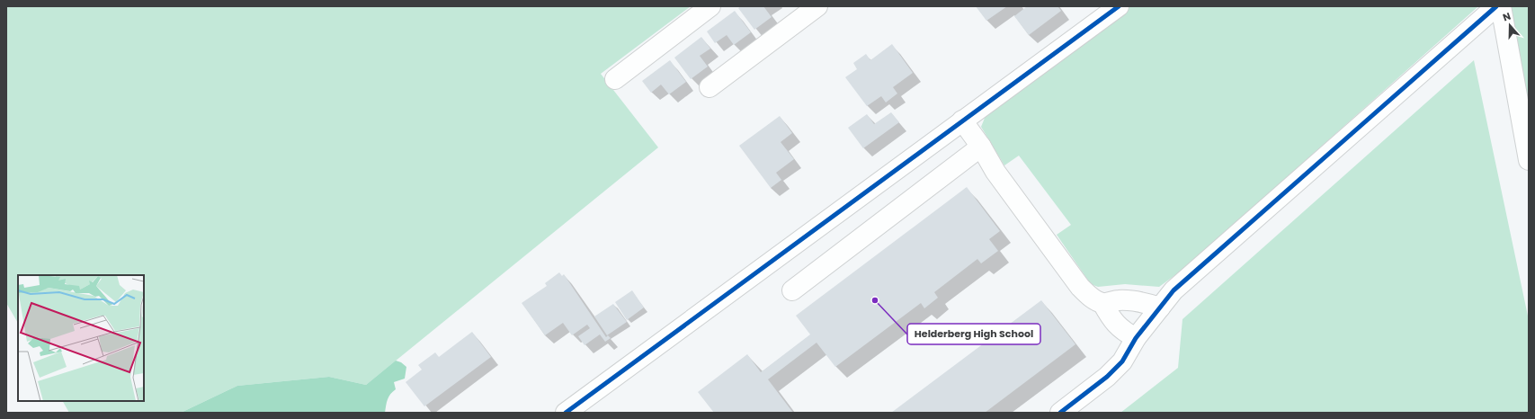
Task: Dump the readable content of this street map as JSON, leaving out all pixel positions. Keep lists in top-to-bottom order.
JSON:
{
  "places": ["Helderberg High School"],
  "north": "top"
}
